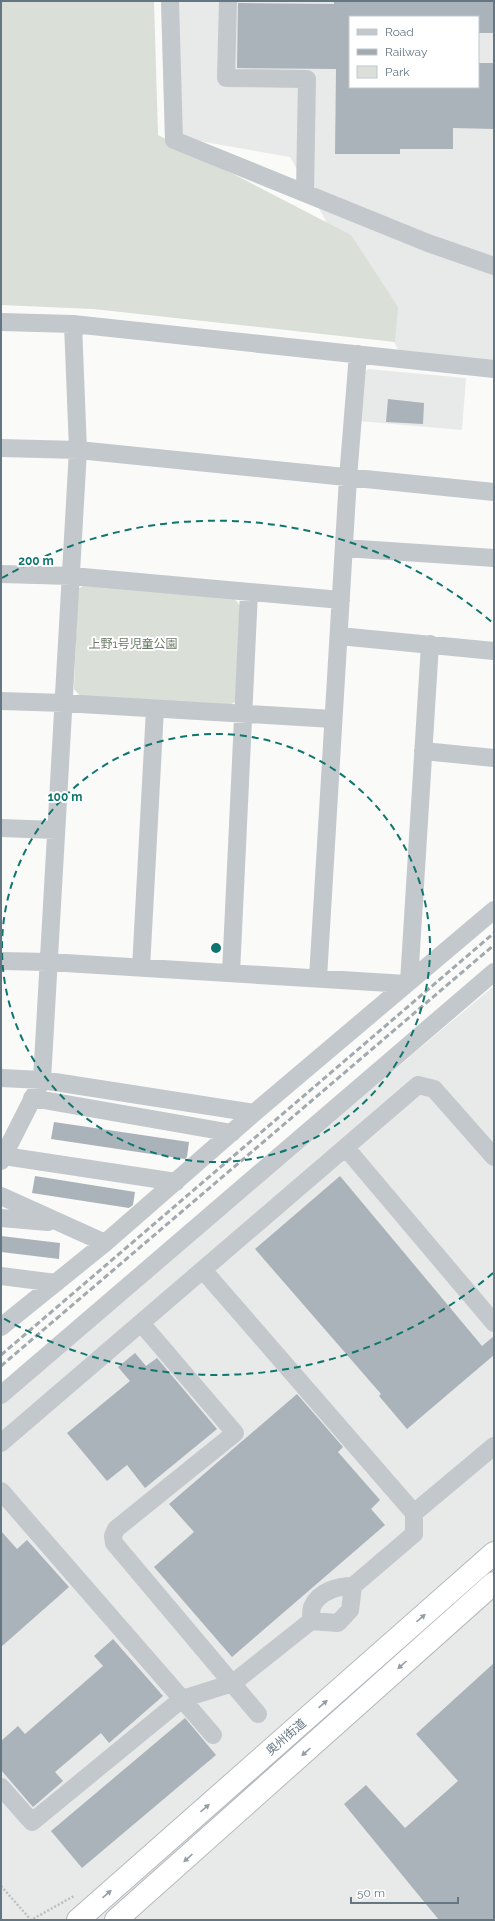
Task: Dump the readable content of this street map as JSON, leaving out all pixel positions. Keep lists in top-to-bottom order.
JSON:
{
  "streets": {
    "highway": ["奥州街道"]
  },
  "parks": ["上野1号児童公園"],
  "legend": ["Road", "Railway", "Park"],
  "scale_bar": "50 m",
  "rings": ["200 m", "100 m"]
}
